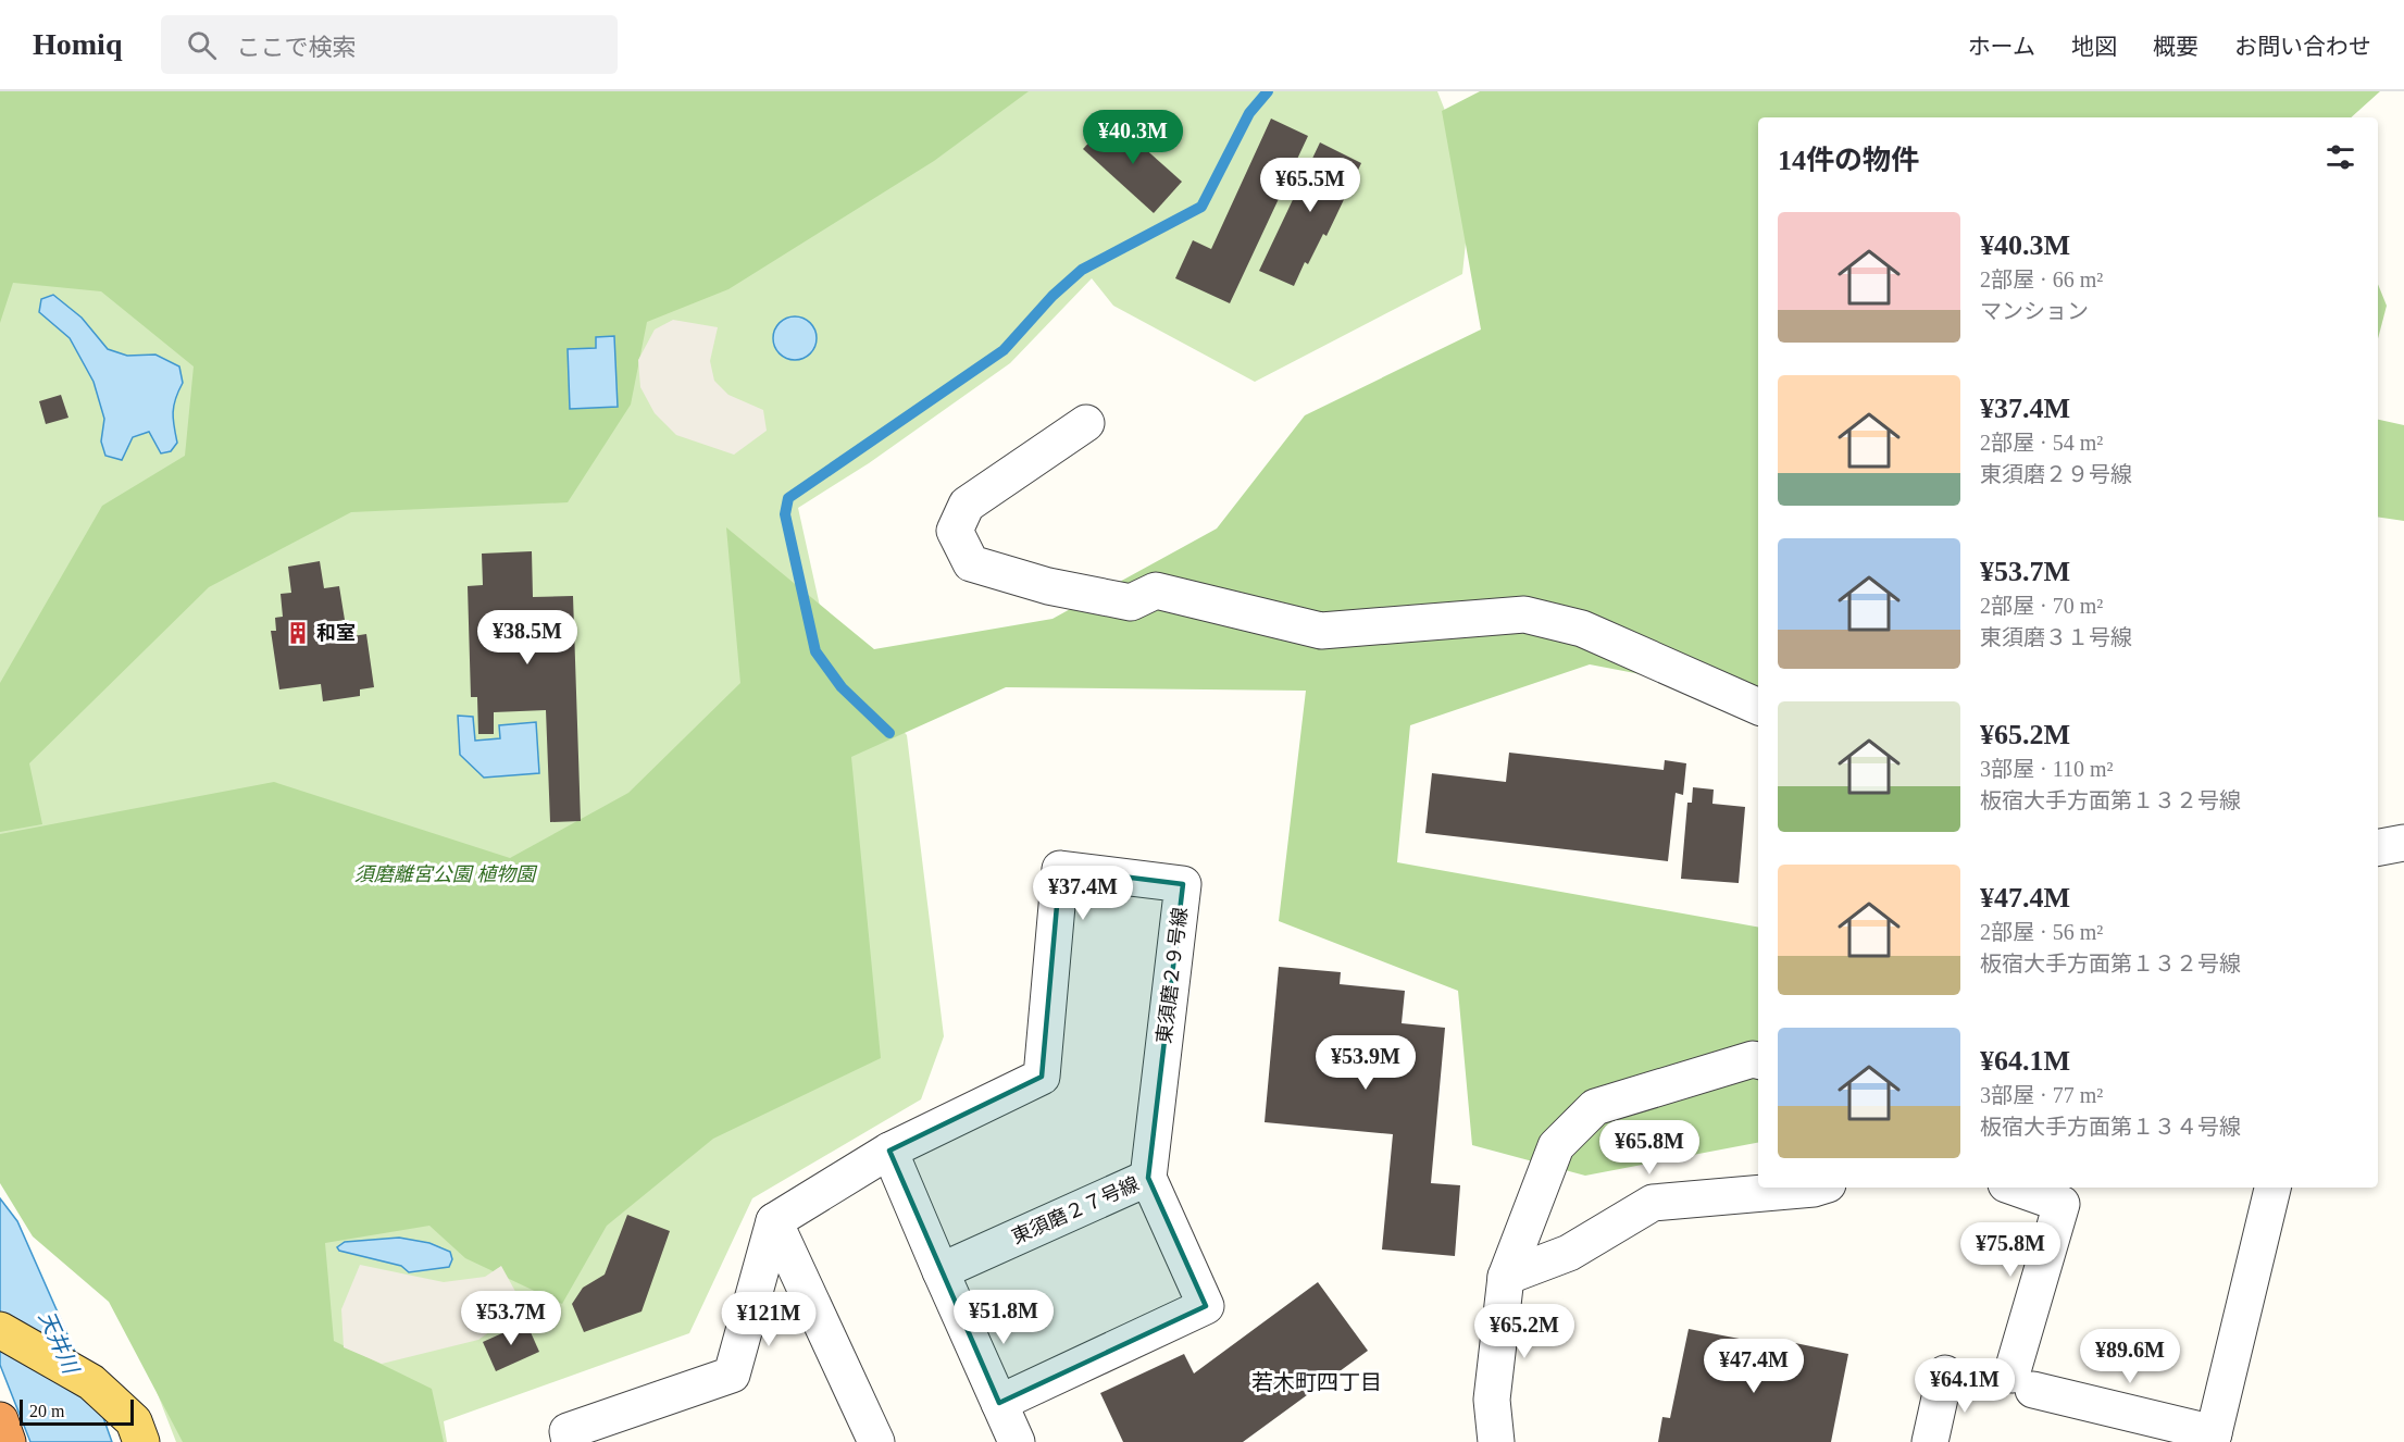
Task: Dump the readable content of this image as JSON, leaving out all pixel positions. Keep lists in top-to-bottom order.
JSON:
{
  "streets": {
    "street": ["東須磨２９号線", "東須磨２７号線"]
  },
  "crossings": [
    ["東須磨２９号線", "東須磨２７号線"]
  ],
  "districts": ["若木町四丁目"],
  "water": ["天井川"],
  "parks": ["須磨離宮公園 植物園"],
  "places": {
    "building": ["和室"]
  },
  "scale_bar": "20 m",
  "page": {
    "header": "Homiq",
    "search": "ここで検索",
    "nav": [
      "ホーム",
      "地図",
      "概要",
      "お問い合わせ"
    ],
    "price": [
      "¥40.3M",
      "¥65.5M",
      "¥38.5M",
      "¥37.4M",
      "¥53.9M",
      "¥65.8M",
      "¥75.8M",
      "¥51.8M",
      "¥53.7M",
      "¥121M",
      "¥65.2M",
      "¥89.6M",
      "¥47.4M",
      "¥64.1M"
    ],
    "heading": "14件の物件",
    "list": [
      {
        "name": "¥40.3M",
        "note": "2部屋 · 66 m² · マンション"
      },
      {
        "name": "¥37.4M",
        "note": "2部屋 · 54 m² · 東須磨２９号線"
      },
      {
        "name": "¥53.7M",
        "note": "2部屋 · 70 m² · 東須磨３１号線"
      },
      {
        "name": "¥65.2M",
        "note": "3部屋 · 110 m² · 板宿大手方面第１３２号線"
      },
      {
        "name": "¥47.4M",
        "note": "2部屋 · 56 m² · 板宿大手方面第１３２号線"
      },
      {
        "name": "¥64.1M",
        "note": "3部屋 · 77 m² · 板宿大手方面第１３４号線"
      }
    ],
    "scale": "20 m"
  }
}
